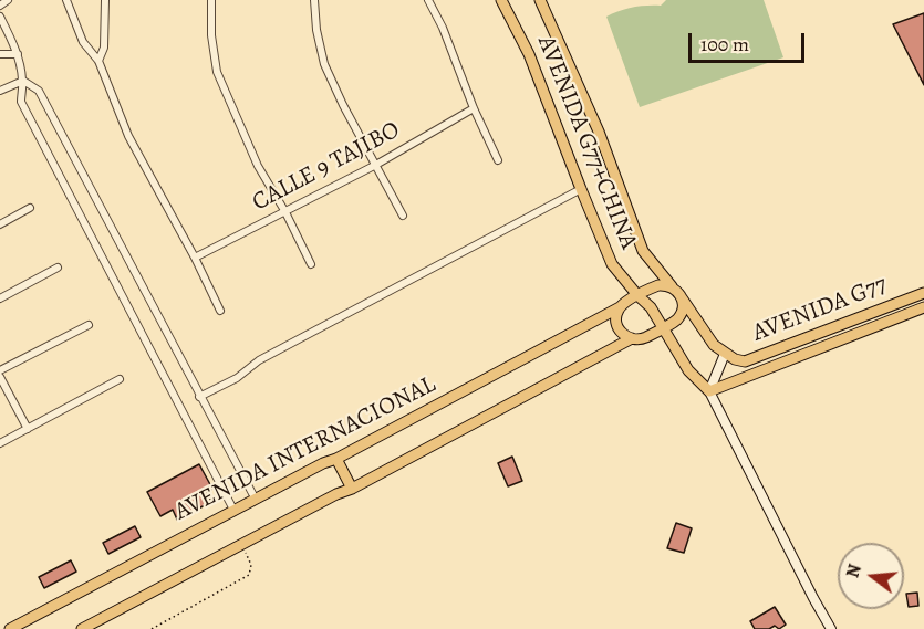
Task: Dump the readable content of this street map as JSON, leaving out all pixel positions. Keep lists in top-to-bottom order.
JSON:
{
  "streets": {
    "main road": ["AVENIDA G77+CHINA", "AVENIDA G77", "AVENIDA INTERNACIONAL"],
    "street": ["CALLE 9 TAJIBO"]
  },
  "crossings": [
    ["AVENIDA G77+CHINA", "AVENIDA G77"],
    ["AVENIDA G77+CHINA", "AVENIDA INTERNACIONAL"]
  ],
  "scale_bar": "100 m",
  "north": "left"
}
